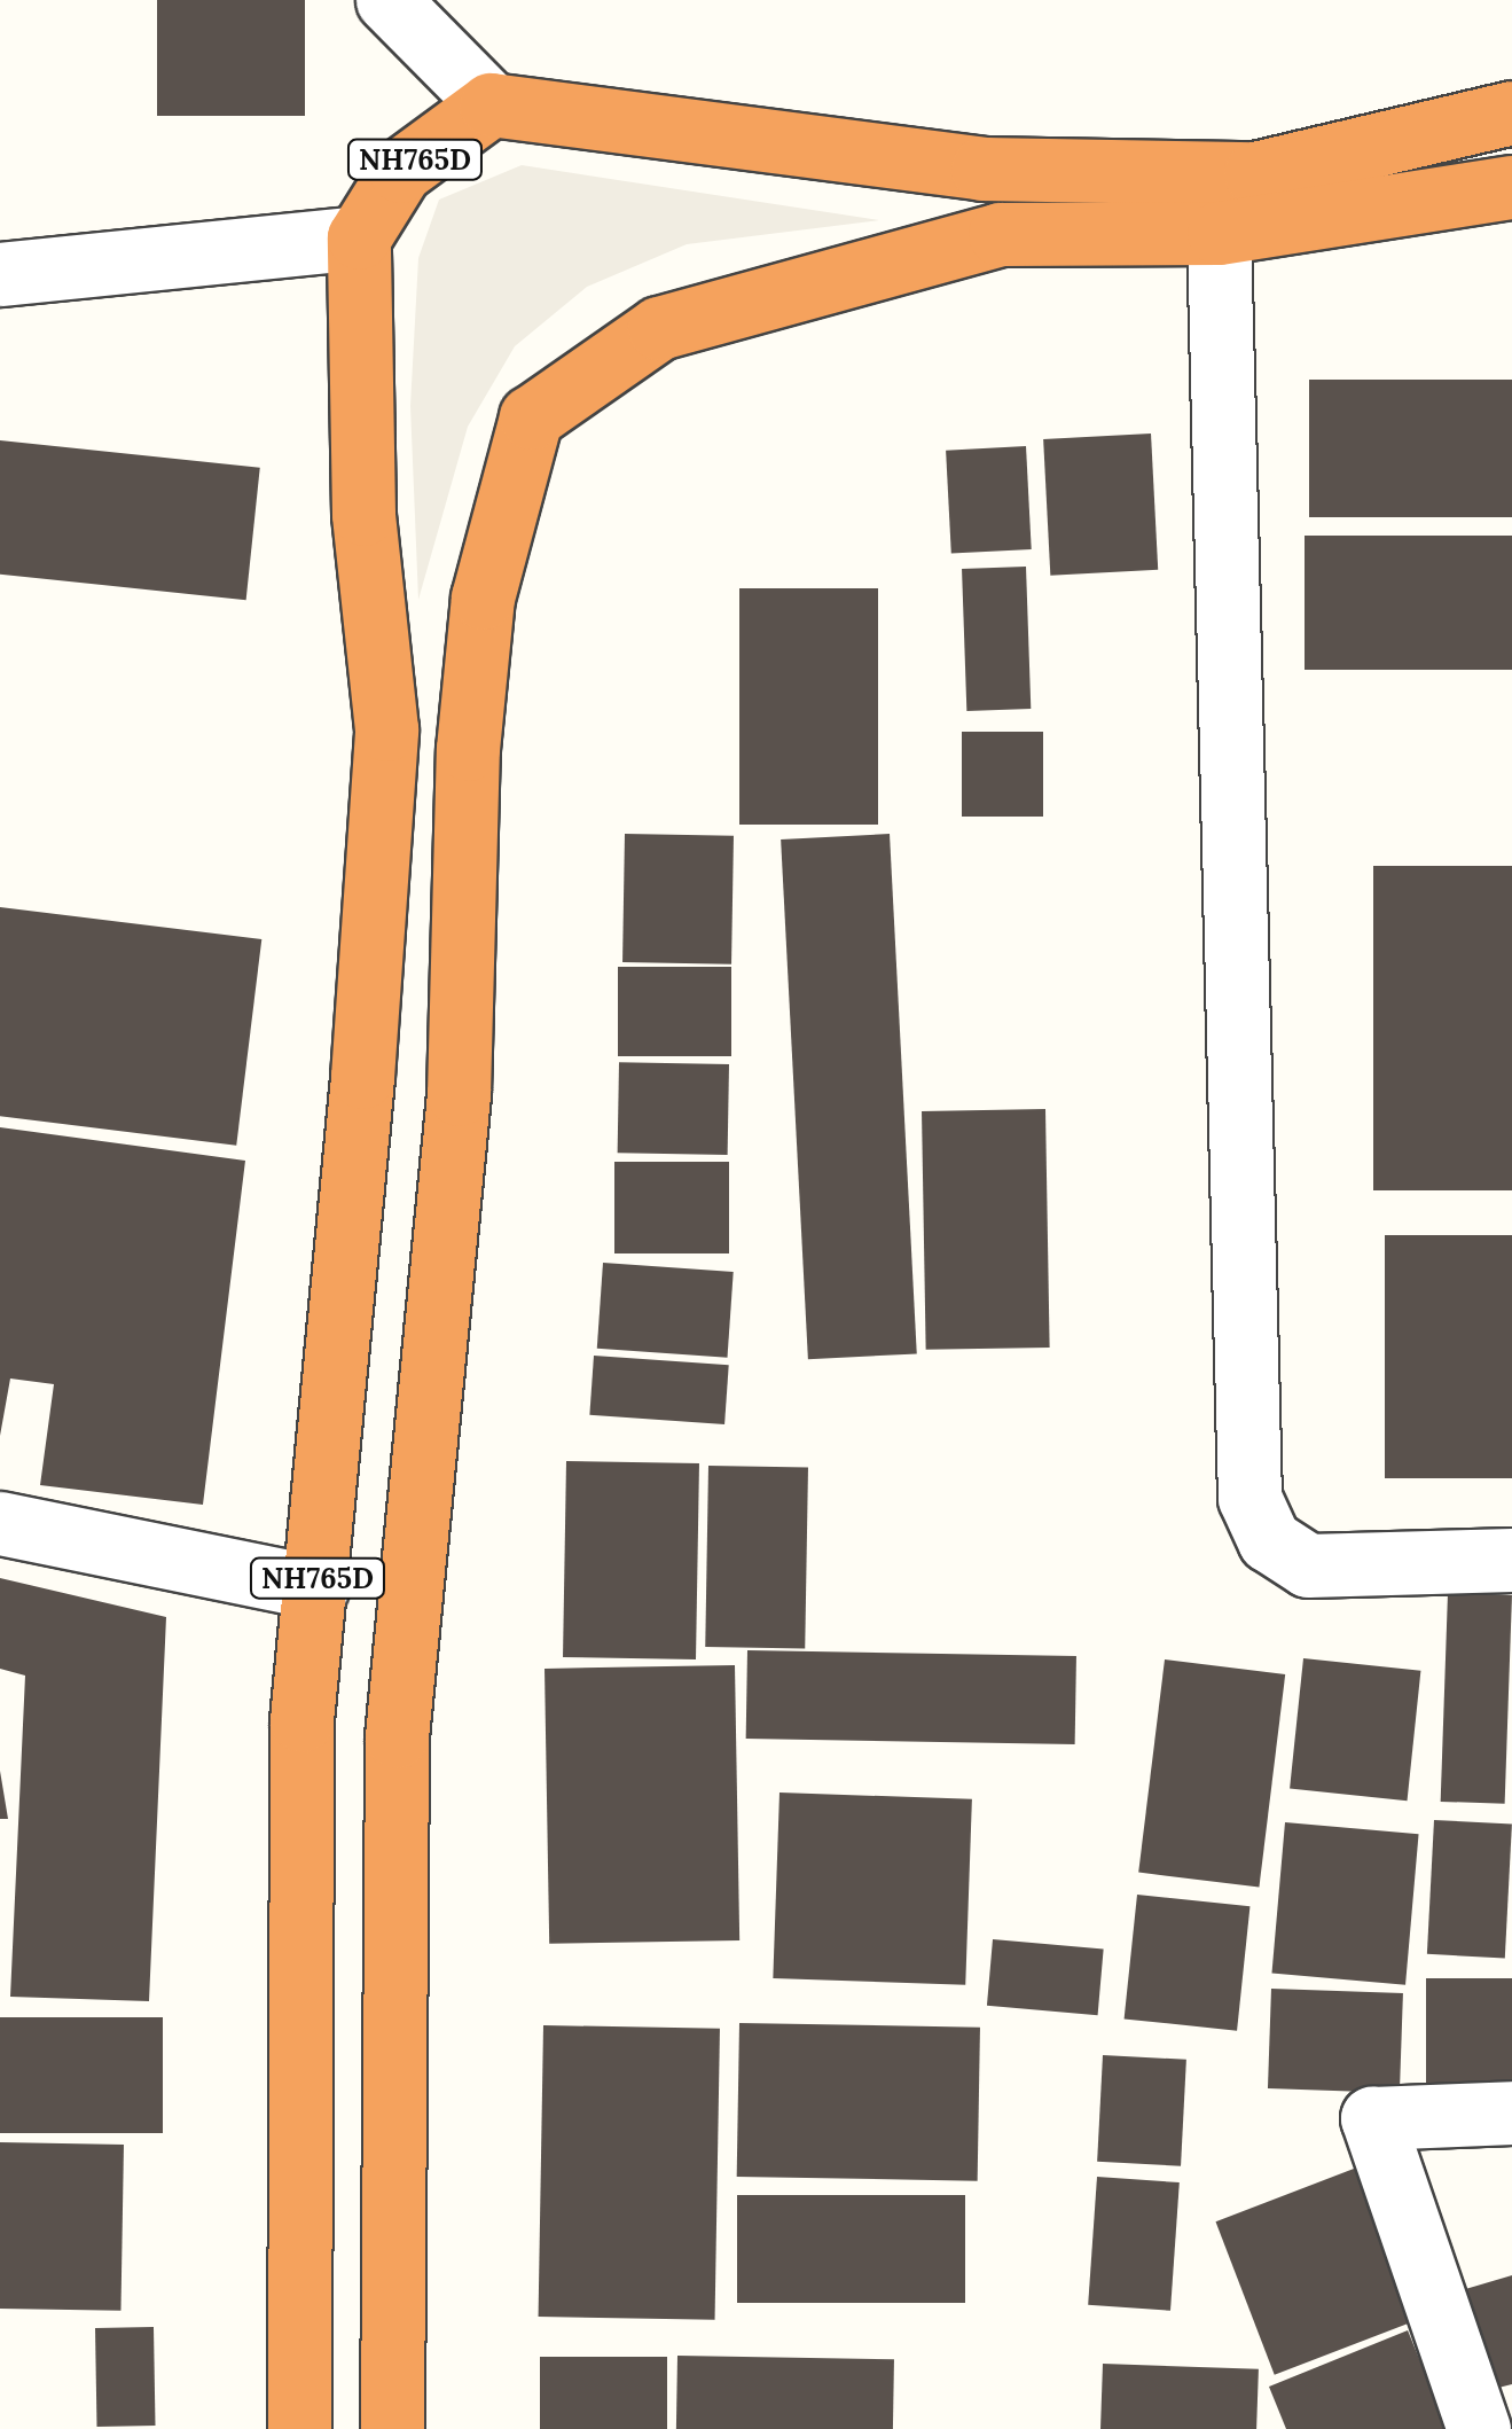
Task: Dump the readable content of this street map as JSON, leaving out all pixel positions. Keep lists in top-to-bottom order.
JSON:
{
  "streets": {
    "highway": ["NH765D"]
  }
}
